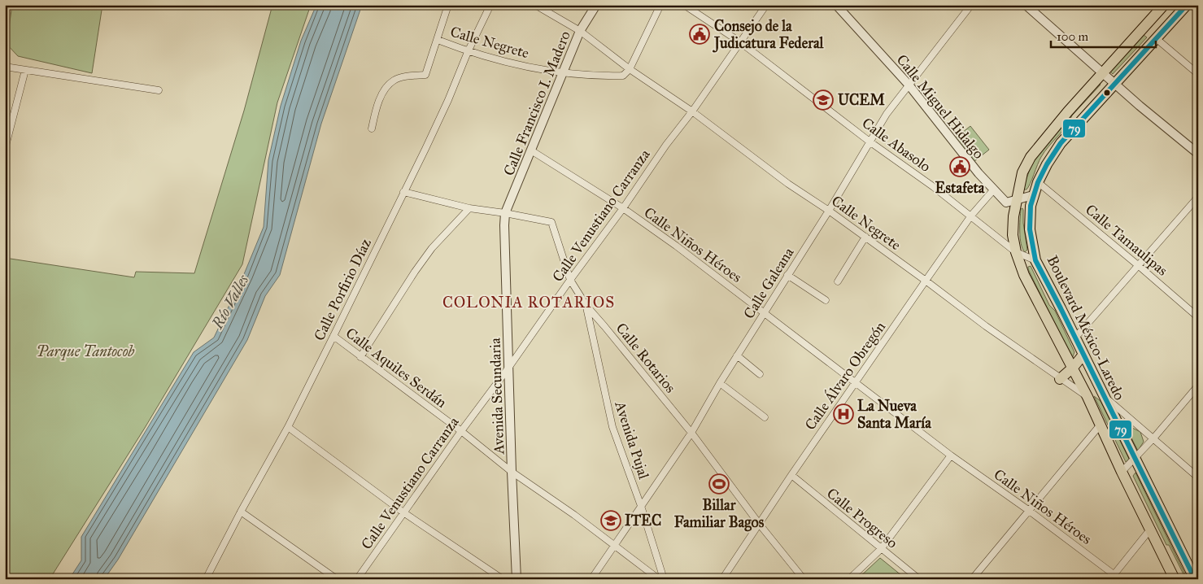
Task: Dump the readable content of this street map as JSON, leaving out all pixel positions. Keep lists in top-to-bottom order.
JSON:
{
  "streets": {
    "main road": ["Boulevard México-Laredo"],
    "street": [
      "Calle Negrete",
      "Calle Francisco I. Madero",
      "Calle Miguel Hidalgo",
      "Calle Abasolo",
      "Calle Venustiano Carranza",
      "Calle Tamaulipas",
      "Calle Niños Héroes",
      "Calle Galeana",
      "Calle Porfirio Díaz",
      "Calle Rotarios",
      "Calle Aquiles Serdán",
      "Calle Álvaro Obregón",
      "Avenida Secundaria",
      "Avenida Pujal",
      "Calle Progreso"
    ]
  },
  "crossings": [
    ["Calle Negrete", "Calle Francisco I. Madero"],
    ["Calle Negrete", "Calle Venustiano Carranza"],
    ["Calle Negrete", "Calle Galeana"],
    ["Calle Negrete", "Calle Porfirio Díaz"],
    ["Calle Negrete", "Boulevard México-Laredo"],
    ["Calle Negrete", "Calle Álvaro Obregón"],
    ["Calle Francisco I. Madero", "Calle Niños Héroes"],
    ["Calle Francisco I. Madero", "Calle Rotarios"],
    ["Calle Francisco I. Madero", "Avenida Secundaria"],
    ["Calle Miguel Hidalgo", "Calle Galeana"],
    ["Calle Miguel Hidalgo", "Boulevard México-Laredo"],
    ["Calle Miguel Hidalgo", "Calle Álvaro Obregón"],
    ["Calle Abasolo", "Calle Venustiano Carranza"],
    ["Calle Abasolo", "Calle Galeana"],
    ["Calle Abasolo", "Boulevard México-Laredo"],
    ["Calle Abasolo", "Calle Álvaro Obregón"],
    ["Calle Venustiano Carranza", "Calle Niños Héroes"],
    ["Calle Venustiano Carranza", "Calle Rotarios"],
    ["Calle Venustiano Carranza", "Calle Aquiles Serdán"],
    ["Calle Venustiano Carranza", "Avenida Secundaria"],
    ["Calle Tamaulipas", "Boulevard México-Laredo"],
    ["Calle Niños Héroes", "Calle Galeana"],
    ["Calle Niños Héroes", "Calle Álvaro Obregón"],
    ["Calle Galeana", "Calle Rotarios"],
    ["Calle Galeana", "Calle Aquiles Serdán"],
    ["Calle Galeana", "Avenida Pujal"],
    ["Calle Porfirio Díaz", "Calle Rotarios"],
    ["Calle Porfirio Díaz", "Calle Aquiles Serdán"],
    ["Calle Rotarios", "Calle Álvaro Obregón"],
    ["Calle Rotarios", "Avenida Secundaria"],
    ["Calle Rotarios", "Avenida Pujal"],
    ["Calle Aquiles Serdán", "Avenida Secundaria"],
    ["Calle Álvaro Obregón", "Calle Progreso"]
  ],
  "districts": ["COLONIA ROTARIOS"],
  "water": ["Río Valles"],
  "parks": ["Parque Tantocob"],
  "places": {
    "public building": ["Consejo de la Judicatura Federal", "Estafeta"],
    "school or university": ["UCEM", "ITEC"],
    "hospital": ["La Nueva Santa María"],
    "sports": ["Billar Familiar Bagos"]
  },
  "lines": ["transit line 79"],
  "scale_bar": "100 m"
}
